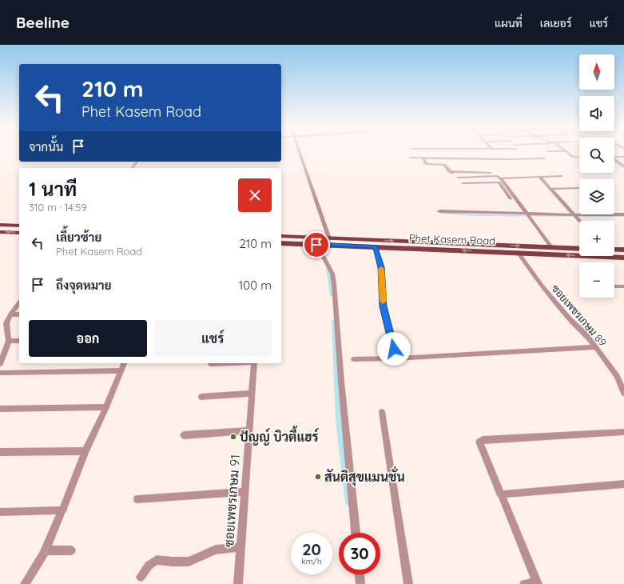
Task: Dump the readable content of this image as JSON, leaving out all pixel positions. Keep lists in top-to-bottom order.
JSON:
{
  "streets": {
    "main road": ["Phet Kasem Road"],
    "street": ["ซอยเพชรเกษม 89", "ซอยเพชรเกษม 91"]
  },
  "crossings": [
    ["Phet Kasem Road", "ซอยเพชรเกษม 89"]
  ],
  "places": ["ปัญญ์ บิวตี้แฮร์", "สันติสุขแมนชั่น"],
  "north": "top",
  "page": {
    "header": "Beeline",
    "nav": ["แผนที่", "เลเยอร์", "แชร์"],
    "map_buttons": ["+", "−"],
    "turn": ["210 m", "Phet Kasem Road"],
    "then": "จากนั้น",
    "heading": ["1 นาที", "310 m · 14:59"],
    "list": [
      {
        "name": "เลี้ยวซ้าย",
        "note": "Phet Kasem Road",
        "value": "210 m"
      },
      {
        "name": "ถึงจุดหมาย",
        "value": "100 m"
      }
    ],
    "buttons": ["ออก", "แชร์"],
    "speed": "20 km/h",
    "limit": "30"
  }
}
